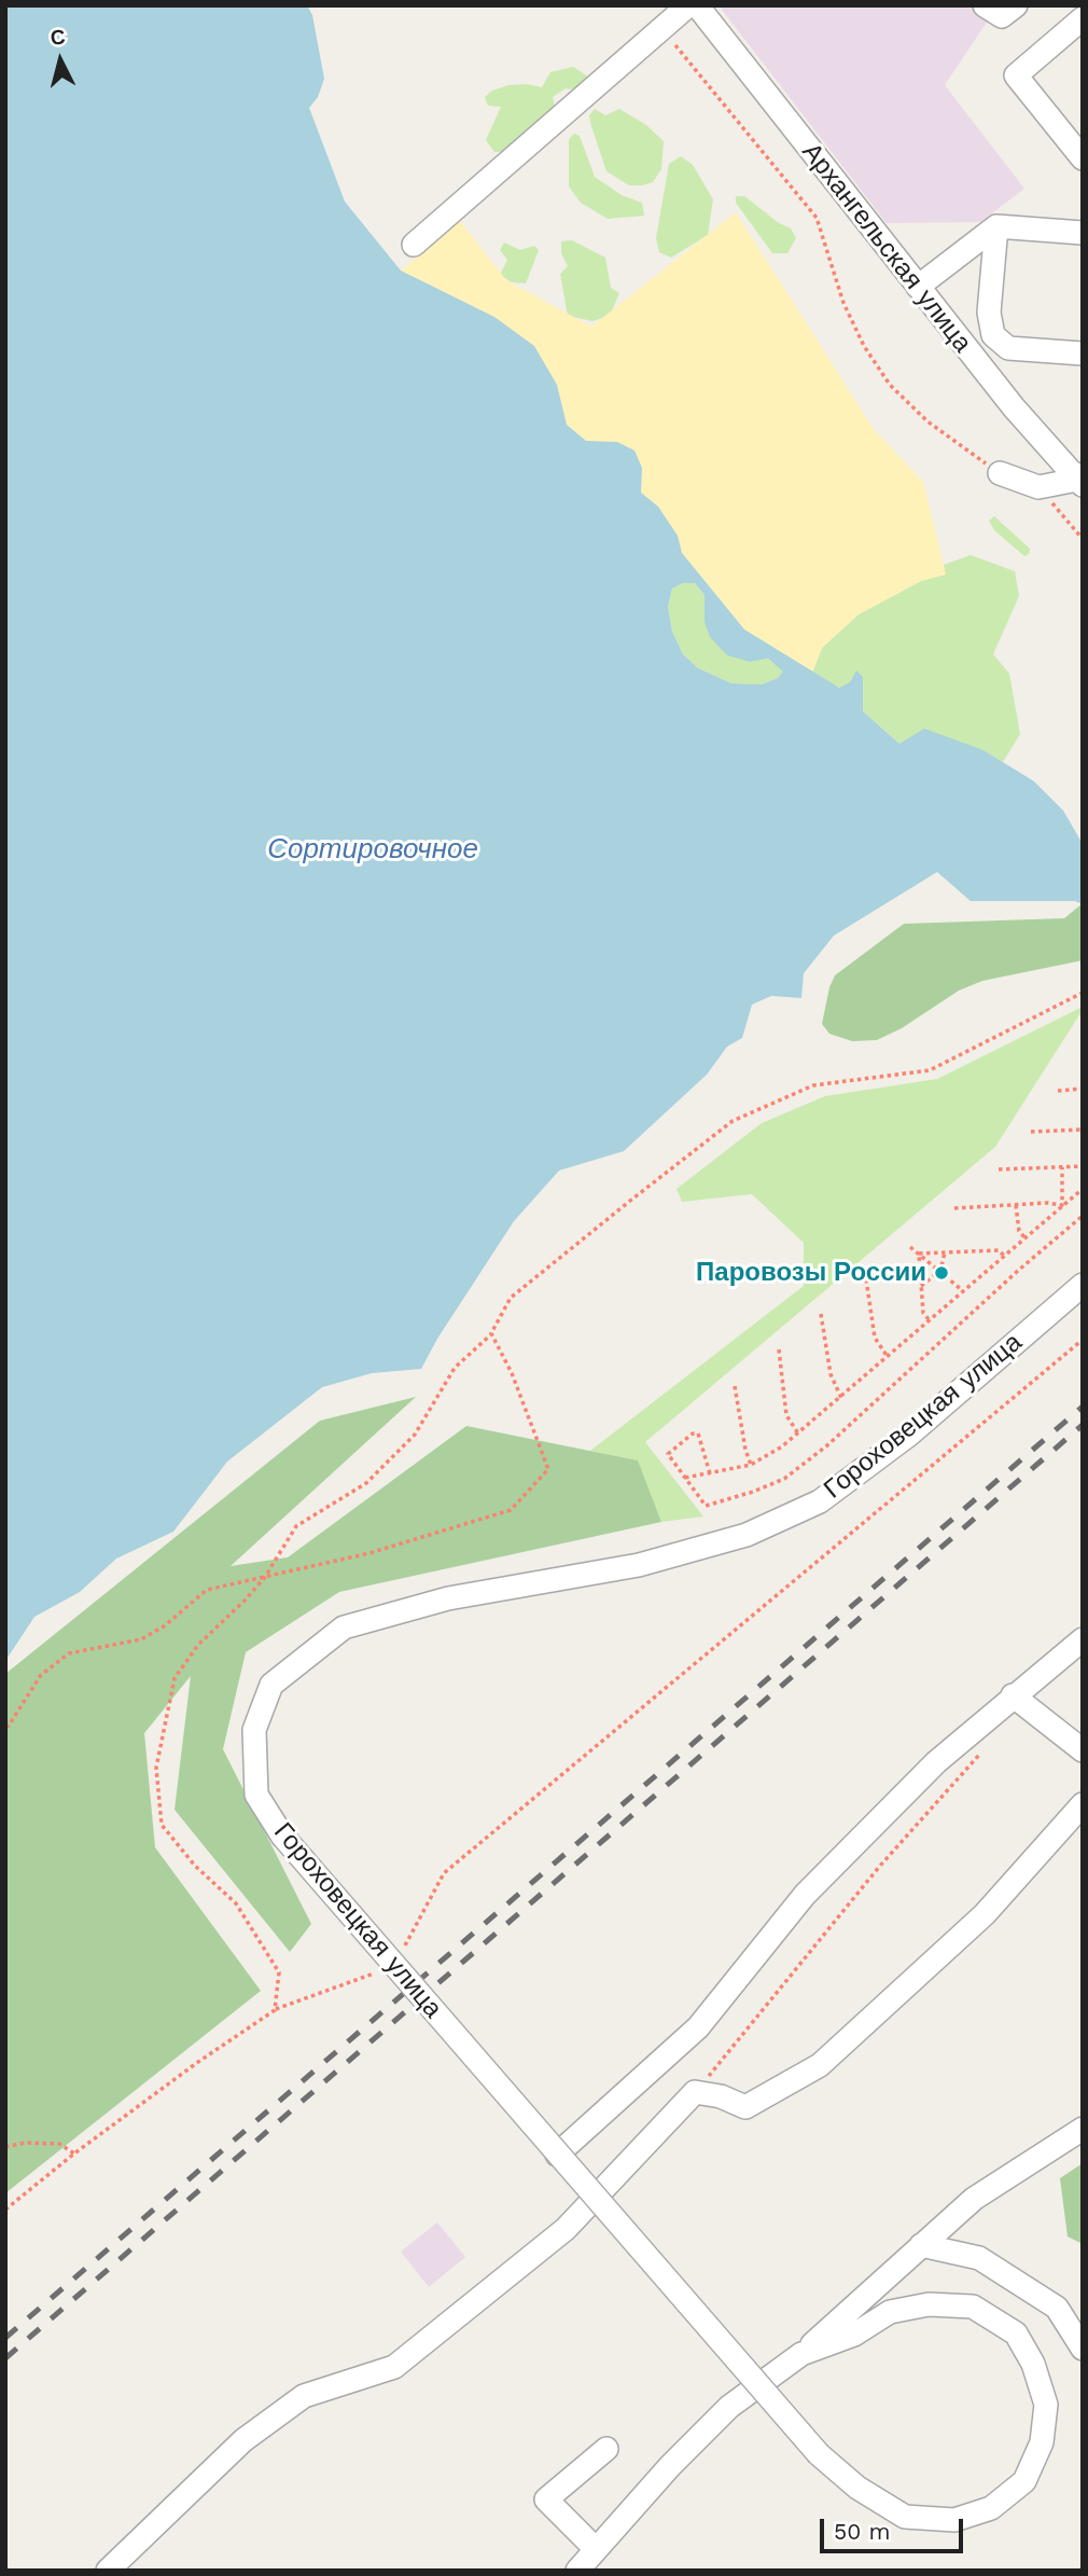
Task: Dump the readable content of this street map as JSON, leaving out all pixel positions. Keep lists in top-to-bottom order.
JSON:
{
  "streets": {
    "street": ["Архангельская улица", "Гороховецкая улица"]
  },
  "water": ["Сортировочное"],
  "places": ["Паровозы России"],
  "scale_bar": "50 m",
  "north": "top"
}
